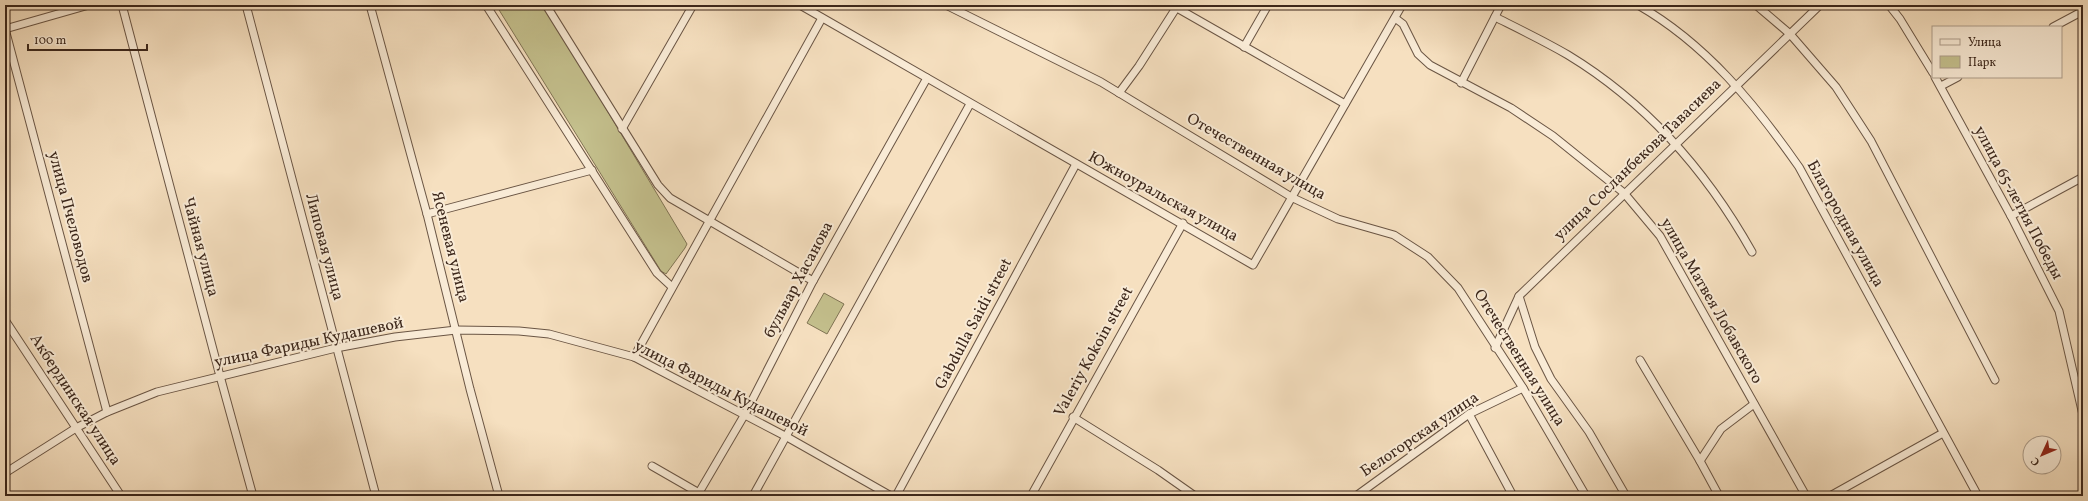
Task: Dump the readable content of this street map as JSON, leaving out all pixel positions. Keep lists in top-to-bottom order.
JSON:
{
  "streets": {
    "street": [
      "Отечественная улица",
      "улица Сосланбекова Тавасиева",
      "Южноуральская улица",
      "улица 65-летия Победы",
      "улица Пчеловодов",
      "Благородная улица",
      "Чайная улица",
      "Липовая улица",
      "Ясеневая улица",
      "бульвар Хасанова",
      "улица Матвея Лобавского",
      "Gabdulla Saidi street",
      "улица Фариды Кудашевой",
      "Valeriy Kokoin street",
      "Акбердинская улица",
      "Белогорская улица"
    ]
  },
  "crossings": [
    ["Отечественная улица", "улица Сосланбекова Тавасиева"],
    ["Отечественная улица", "Южноуральская улица"],
    ["Отечественная улица", "Белогорская улица"],
    ["улица Сосланбекова Тавасиева", "Благородная улица"],
    ["улица Сосланбекова Тавасиева", "улица Матвея Лобавского"],
    ["Южноуральская улица", "бульвар Хасанова"],
    ["Южноуральская улица", "улица Матвея Лобавского"],
    ["Южноуральская улица", "Gabdulla Saidi street"],
    ["Южноуральская улица", "Valeriy Kokoin street"],
    ["улица Пчеловодов", "улица Фариды Кудашевой"],
    ["Чайная улица", "улица Фариды Кудашевой"],
    ["Липовая улица", "улица Фариды Кудашевой"],
    ["Ясеневая улица", "улица Фариды Кудашевой"],
    ["бульвар Хасанова", "улица Фариды Кудашевой"],
    ["улица Фариды Кудашевой", "Акбердинская улица"]
  ],
  "legend": ["Улица", "Парк"],
  "scale_bar": "100 m",
  "north": "bottom left"
}
